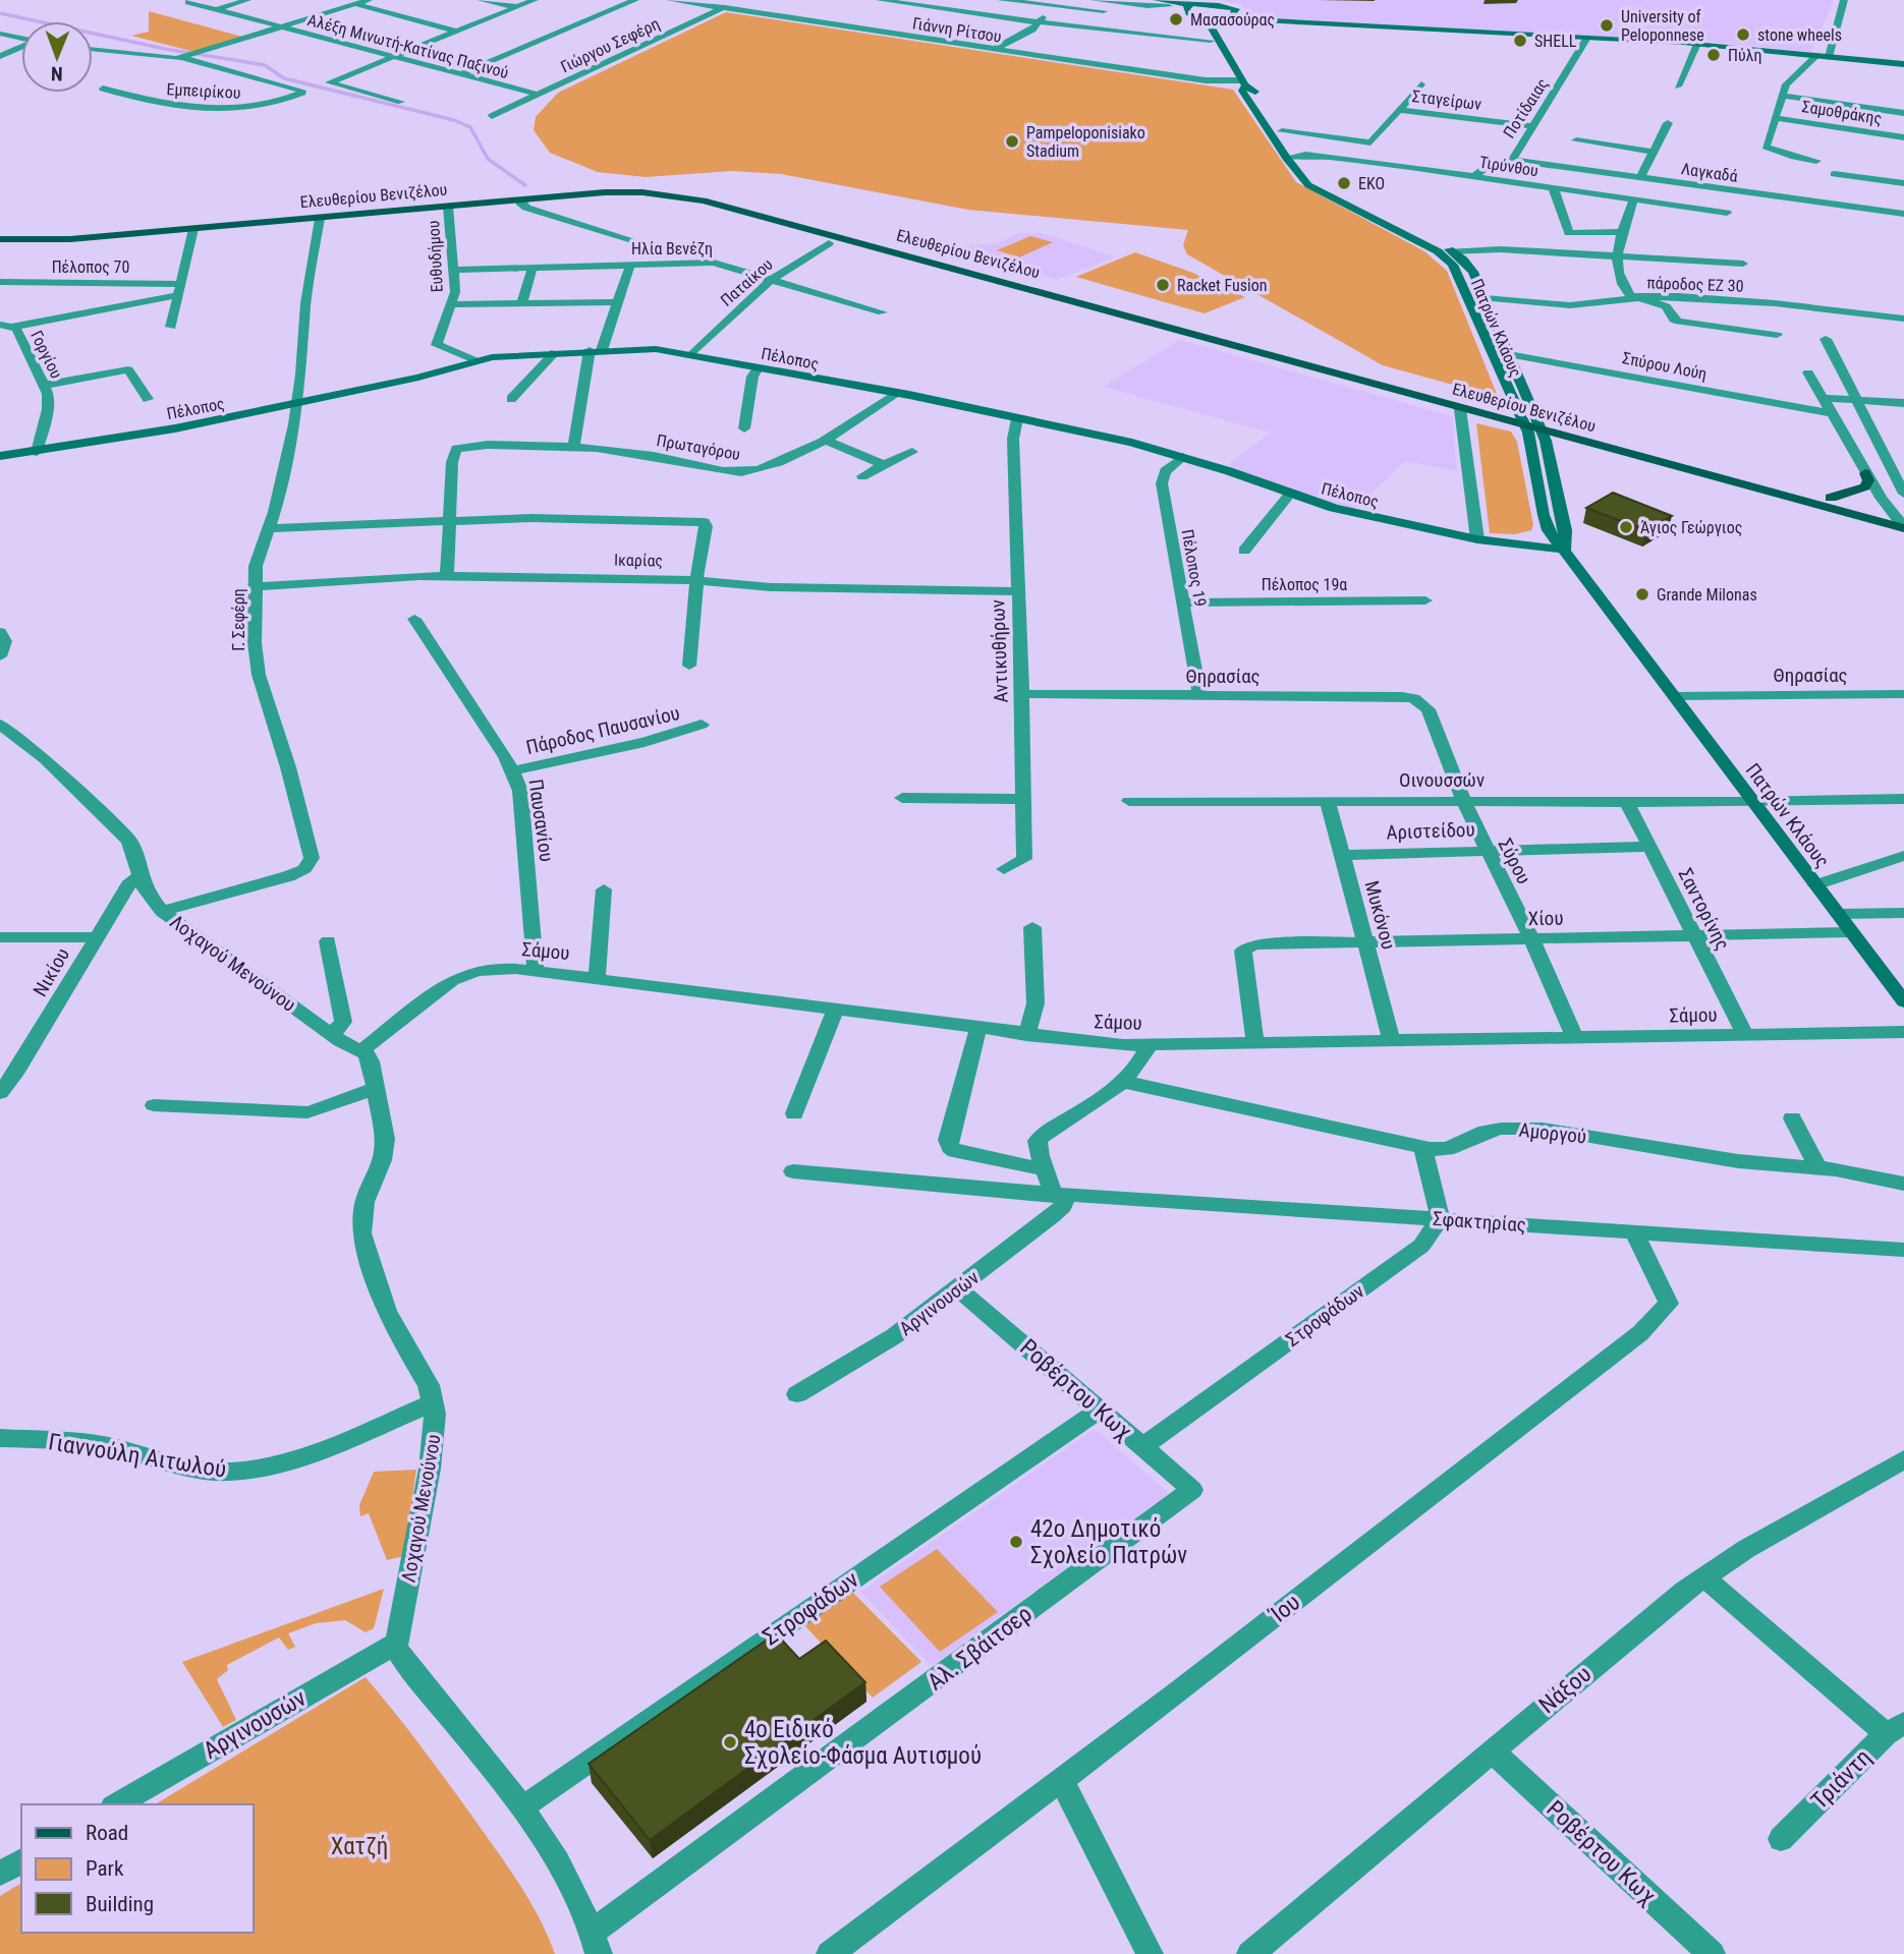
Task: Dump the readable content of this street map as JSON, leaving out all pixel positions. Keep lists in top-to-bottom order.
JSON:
{
  "streets": {
    "main road": ["Ελευθερίου Βενιζέλου", "Πατρών Κλάους", "Πέλοπος"],
    "street": [
      "Γιάννη Ρίτσου",
      "Γιώργου Σεφέρη",
      "Αλέξη Μινωτή-Κατίνας Παξινού",
      "Εμπειρίκου",
      "Σταγείρων",
      "Ποτίδαιας",
      "Σαμοθράκης",
      "Τιρύνθου",
      "Λαγκαδά",
      "Ηλία Βενέζη",
      "Ευθυδήμου",
      "Πέλοπος 70",
      "Παταίκου",
      "πάροδος ΕΖ 30",
      "Γοργίου",
      "Σπύρου Λούη",
      "Πρωταγόρου",
      "Ικαρίας",
      "Πέλοπος 19",
      "Πέλοπος 19α",
      "Γ. Σεφέρη",
      "Αντικυθήρων",
      "Θηρασίας",
      "Πάροδος Παυσανίου",
      "Οινουσσών",
      "Παυσανίου",
      "Αριστείδου",
      "Σύρου",
      "Σαντορίνης",
      "Μυκόνου",
      "Χίου",
      "Σάμου",
      "Λοχαγού Μενούνου",
      "Νικίου",
      "Αμοργού",
      "Σφακτηρίας",
      "Αργινουσών",
      "Στροφάδων",
      "Ροβέρτου Κωχ",
      "Γιαννούλη Αιτωλού",
      "Ίου",
      "Αλ. Σβάιτσερ",
      "Νάξου",
      "Τριάντη"
    ]
  },
  "crossings": [
    ["Γιάννη Ρίτσου", "Γιώργου Σεφέρη"],
    ["Γιάννη Ρίτσου", "Πατρών Κλάους"],
    ["Γιώργου Σεφέρη", "Αλέξη Μινωτή-Κατίνας Παξινού"],
    ["Σταγείρων", "Ποτίδαιας"],
    ["Σταγείρων", "Πατρών Κλάους"],
    ["Ποτίδαιας", "Τιρύνθου"],
    ["Ποτίδαιας", "Λαγκαδά"],
    ["Τιρύνθου", "Πατρών Κλάους"],
    ["Ελευθερίου Βενιζέλου", "Ευθυδήμου"],
    ["Ελευθερίου Βενιζέλου", "Πατρών Κλάους"],
    ["Ελευθερίου Βενιζέλου", "Γ. Σεφέρη"],
    ["Ηλία Βενέζη", "Ευθυδήμου"],
    ["Ηλία Βενέζη", "Παταίκου"],
    ["Ευθυδήμου", "Πέλοπος"],
    ["Παταίκου", "Πέλοπος"],
    ["πάροδος ΕΖ 30", "Πατρών Κλάους"],
    ["Πατρών Κλάους", "Πέλοπος"],
    ["Πατρών Κλάους", "Σπύρου Λούη"],
    ["Πατρών Κλάους", "Θηρασίας"],
    ["Πατρών Κλάους", "Οινουσσών"],
    ["Πατρών Κλάους", "Χίου"],
    ["Γοργίου", "Πέλοπος"],
    ["Πέλοπος", "Πρωταγόρου"],
    ["Πέλοπος", "Πέλοπος 19"],
    ["Πέλοπος", "Γ. Σεφέρη"],
    ["Πέλοπος", "Αντικυθήρων"],
    ["Ικαρίας", "Γ. Σεφέρη"],
    ["Ικαρίας", "Αντικυθήρων"],
    ["Πέλοπος 19", "Πέλοπος 19α"],
    ["Πέλοπος 19", "Θηρασίας"],
    ["Γ. Σεφέρη", "Λοχαγού Μενούνου"],
    ["Αντικυθήρων", "Θηρασίας"],
    ["Θηρασίας", "Σύρου"],
    ["Πάροδος Παυσανίου", "Παυσανίου"],
    ["Οινουσσών", "Σύρου"],
    ["Οινουσσών", "Σαντορίνης"],
    ["Οινουσσών", "Μυκόνου"],
    ["Παυσανίου", "Σάμου"],
    ["Αριστείδου", "Σύρου"],
    ["Αριστείδου", "Σαντορίνης"],
    ["Αριστείδου", "Μυκόνου"],
    ["Σύρου", "Χίου"],
    ["Σύρου", "Σάμου"],
    ["Σαντορίνης", "Χίου"],
    ["Σαντορίνης", "Σάμου"],
    ["Μυκόνου", "Χίου"],
    ["Μυκόνου", "Σάμου"],
    ["Χίου", "Σάμου"],
    ["Σάμου", "Λοχαγού Μενούνου"],
    ["Λοχαγού Μενούνου", "Νικίου"],
    ["Λοχαγού Μενούνου", "Αργινουσών"],
    ["Λοχαγού Μενούνου", "Γιαννούλη Αιτωλού"],
    ["Σφακτηρίας", "Αργινουσών"],
    ["Σφακτηρίας", "Στροφάδων"],
    ["Σφακτηρίας", "Ίου"],
    ["Αργινουσών", "Ροβέρτου Κωχ"],
    ["Στροφάδων", "Ροβέρτου Κωχ"],
    ["Ροβέρτου Κωχ", "Αλ. Σβάιτσερ"],
    ["Ροβέρτου Κωχ", "Νάξου"]
  ],
  "parks": ["Χατζή"],
  "places": [
    "Μασασούρας",
    "University of Peloponnese",
    "stone wheels",
    "SHELL",
    "Πύλη",
    "Pampeloponisiako Stadium",
    "EKO",
    "Racket Fusion",
    "Άγιος Γεώργιος",
    "Grande Milonas",
    "42ο Δημοτικό Σχολείο Πατρών",
    "4ο Ειδικό Σχολείο-Φάσμα Αυτισμού"
  ],
  "legend": ["Road", "Park", "Building"],
  "north": "bottom"
}
